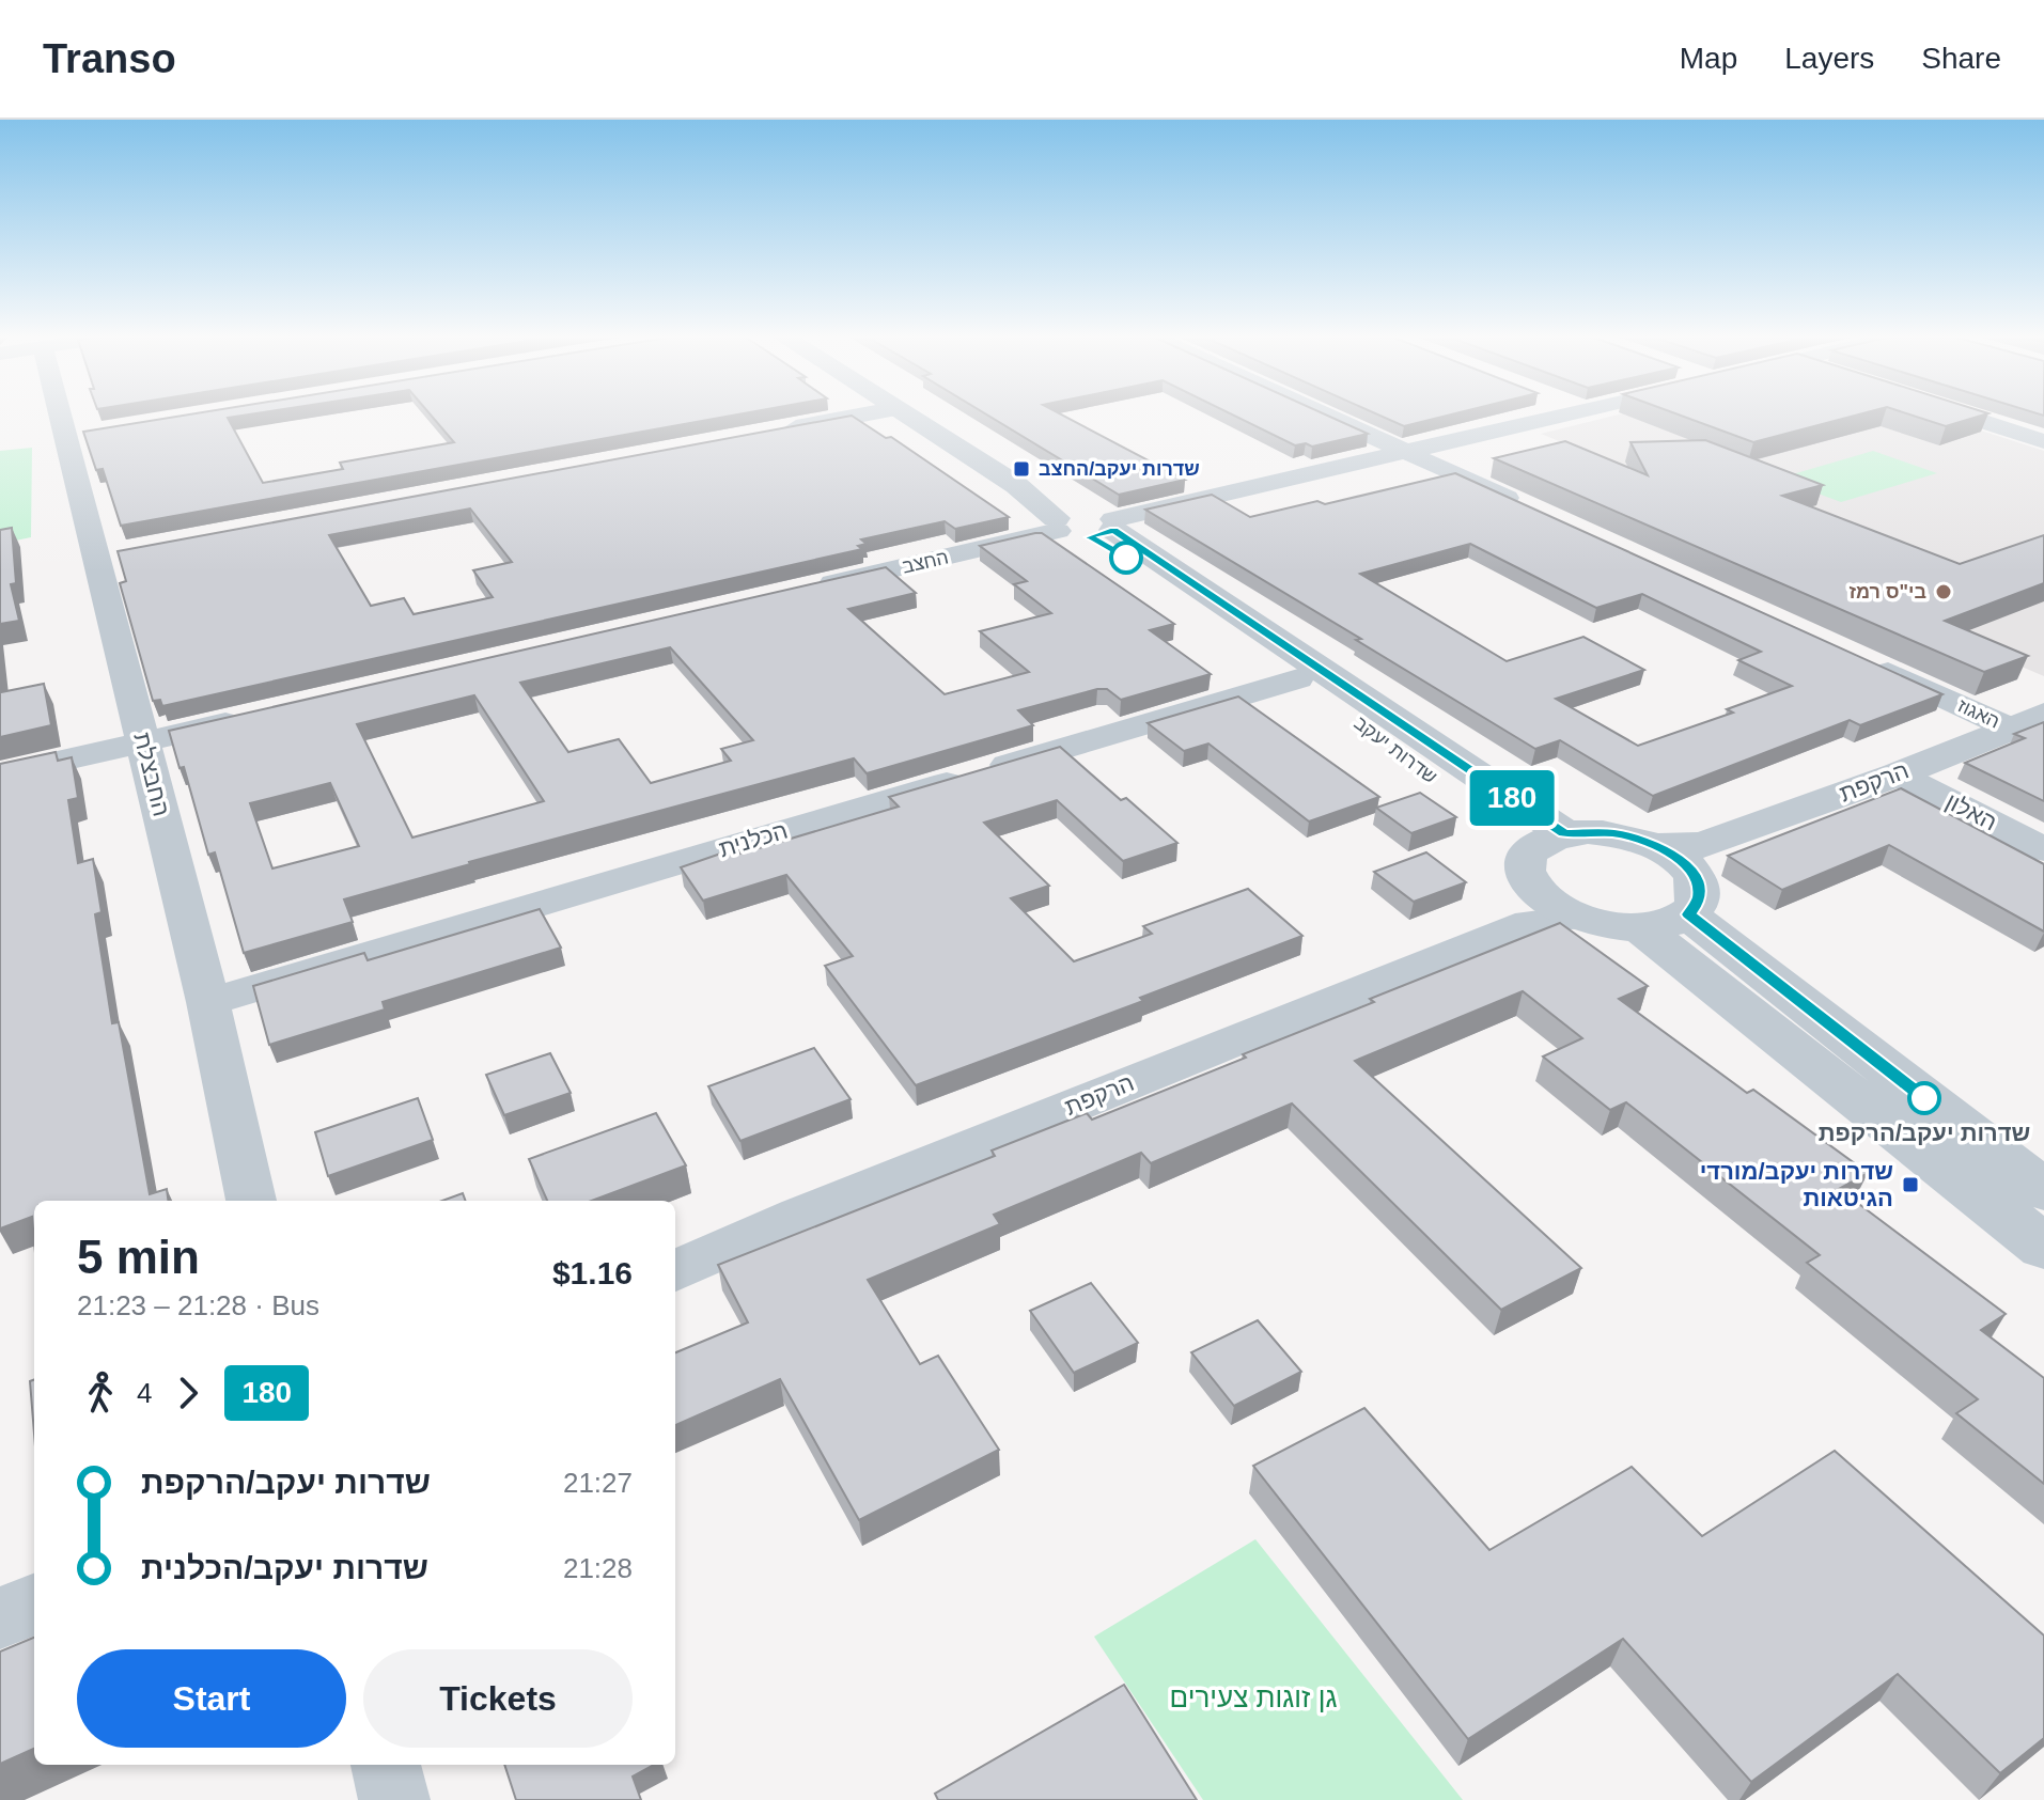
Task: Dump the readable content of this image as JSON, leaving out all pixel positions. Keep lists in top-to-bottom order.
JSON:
{
  "streets": {
    "street": [
      "החצב",
      "האגוז",
      "שדרות יעקב",
      "החבצלת",
      "הרקפת",
      "האלון",
      "הכלנית"
    ]
  },
  "crossings": [
    ["החצב", "שדרות יעקב"],
    ["האגוז", "הרקפת"],
    ["שדרות יעקב", "הכלנית"],
    ["החבצלת", "הכלנית"],
    ["הרקפת", "האלון"]
  ],
  "parks": ["גן זוגות צעירים"],
  "places": {
    "transit": ["שדרות יעקב/החצב", "שדרות יעקב/מורדי הגיטאות"],
    "other": ["בי\"ס רמז", "שדרות יעקב/הרקפת"]
  },
  "lines": ["bus line 180"],
  "page": {
    "header": "Transo",
    "nav": ["Map", "Layers", "Share"],
    "on_map": "180",
    "heading": ["5 min", "21:23 – 21:28 · Bus", "$1.16"],
    "legs": ["4", "180"],
    "list": [
      {
        "name": "שדרות יעקב/הרקפת",
        "value": "21:27"
      },
      {
        "name": "שדרות יעקב/הכלנית",
        "value": "21:28"
      }
    ],
    "buttons": ["Start", "Tickets"]
  }
}
